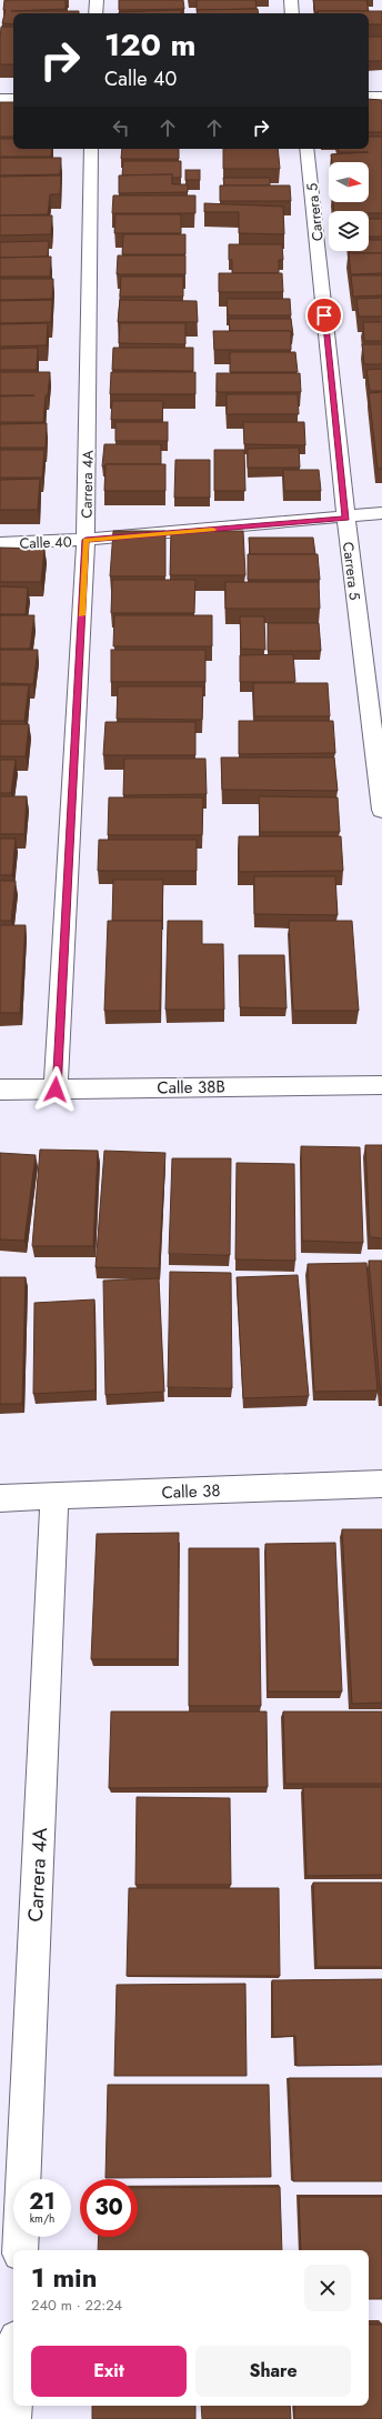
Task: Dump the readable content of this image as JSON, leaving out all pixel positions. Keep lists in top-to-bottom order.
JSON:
{
  "streets": {
    "street": [
      "Carrera 5",
      "Carrera 4A",
      "Calle 40",
      "Calle 38B",
      "Calle 38"
    ]
  },
  "crossings": [
    ["Carrera 5", "Calle 40"],
    ["Carrera 4A", "Calle 40"],
    ["Carrera 4A", "Calle 38B"],
    ["Carrera 4A", "Calle 38"]
  ],
  "north": "right",
  "page": {
    "turn": ["120 m", "Calle 40"],
    "speed": "21 km/h",
    "limit": "30",
    "heading": ["1 min", "240 m · 22:24"],
    "buttons": ["Exit", "Share"]
  }
}
